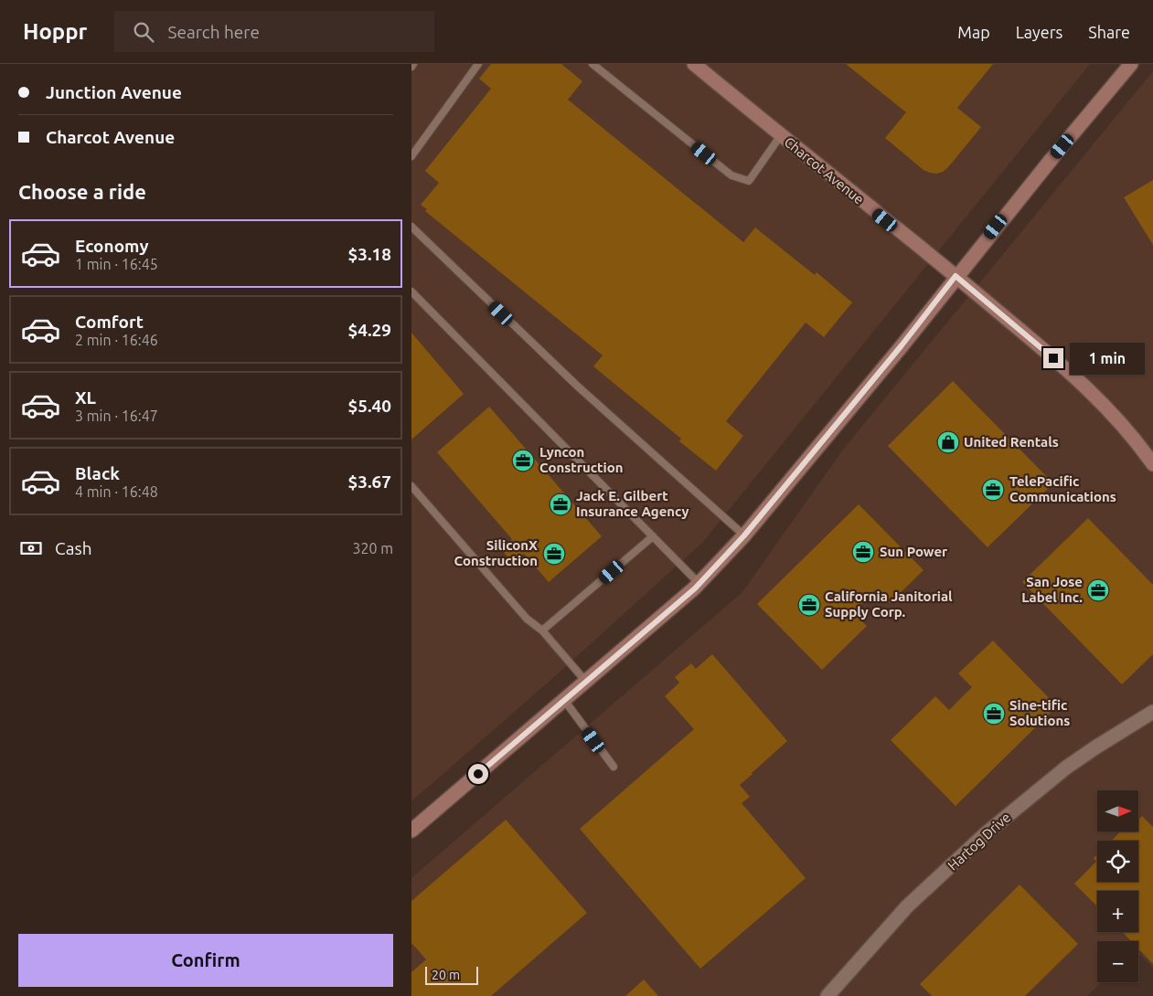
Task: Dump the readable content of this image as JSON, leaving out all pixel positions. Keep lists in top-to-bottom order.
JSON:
{
  "streets": {
    "street": ["Charcot Avenue", "Hartog Drive"]
  },
  "places": {
    "shop": ["United Rentals"],
    "office": [
      "Lyncon Construction",
      "TelePacific Communications",
      "Jack E. Gilbert Insurance Agency",
      "Sun Power",
      "SiliconX Construction",
      "San Jose Label Inc.",
      "California Janitorial Supply Corp.",
      "Sine-tific Solutions"
    ]
  },
  "scale_bar": "20 m",
  "north": "right",
  "page": {
    "header": "Hoppr",
    "search": "Search here",
    "nav": ["Map", "Layers", "Share"],
    "banner": ["Junction Avenue", "Charcot Avenue"],
    "heading": "Choose a ride",
    "list": [
      {
        "name": "Economy",
        "note": "1 min · 16:45",
        "value": "$3.18"
      },
      {
        "name": "Comfort",
        "note": "2 min · 16:46",
        "value": "$4.29"
      },
      {
        "name": "XL",
        "note": "3 min · 16:47",
        "value": "$5.40"
      },
      {
        "name": "Black",
        "note": "4 min · 16:48",
        "value": "$3.67"
      }
    ],
    "bubble": "1 min",
    "pay": ["Cash", "320 m"],
    "map_buttons": ["+", "−"],
    "buttons": "Confirm",
    "scale": "20 m"
  }
}
